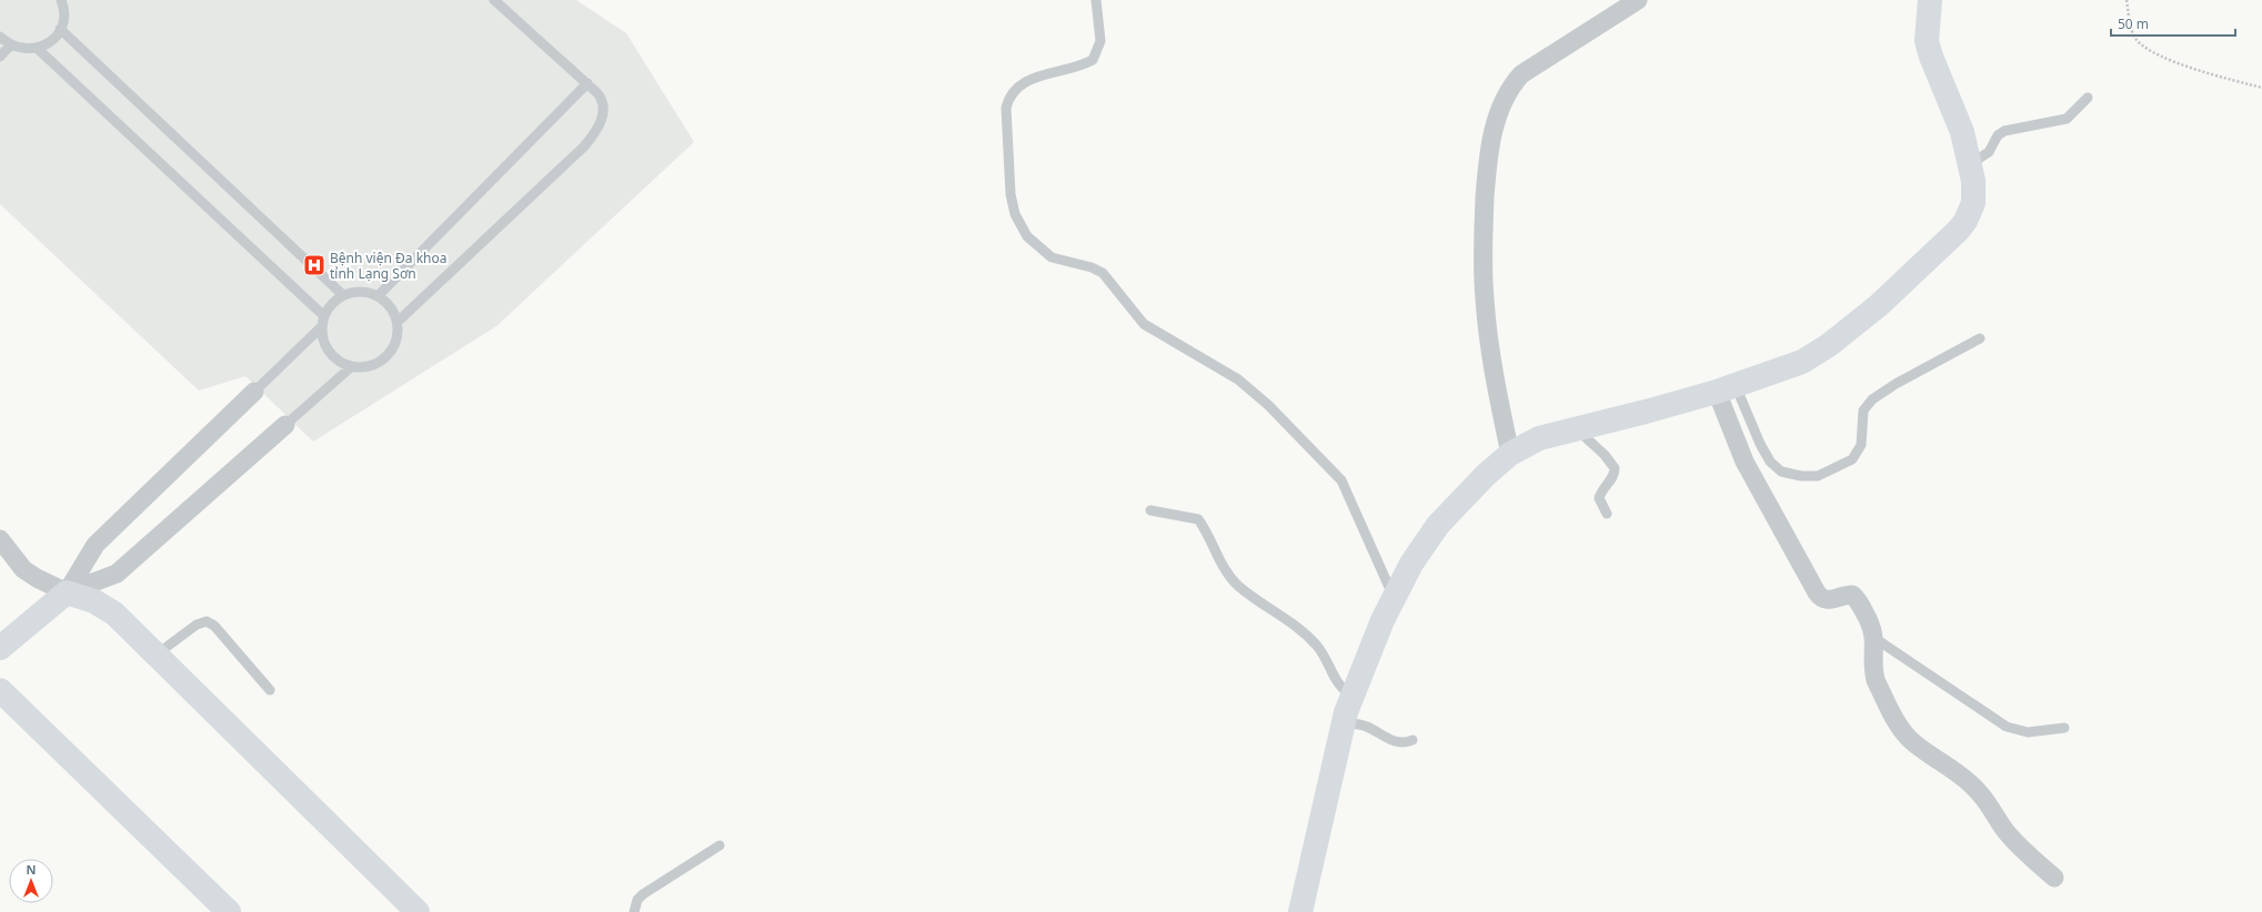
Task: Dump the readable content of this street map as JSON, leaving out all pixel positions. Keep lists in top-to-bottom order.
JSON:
{
  "places": {
    "hospital": ["Bệnh viện Đa khoa tỉnh Lạng Sơn"]
  },
  "scale_bar": "50 m",
  "north": "top"
}
